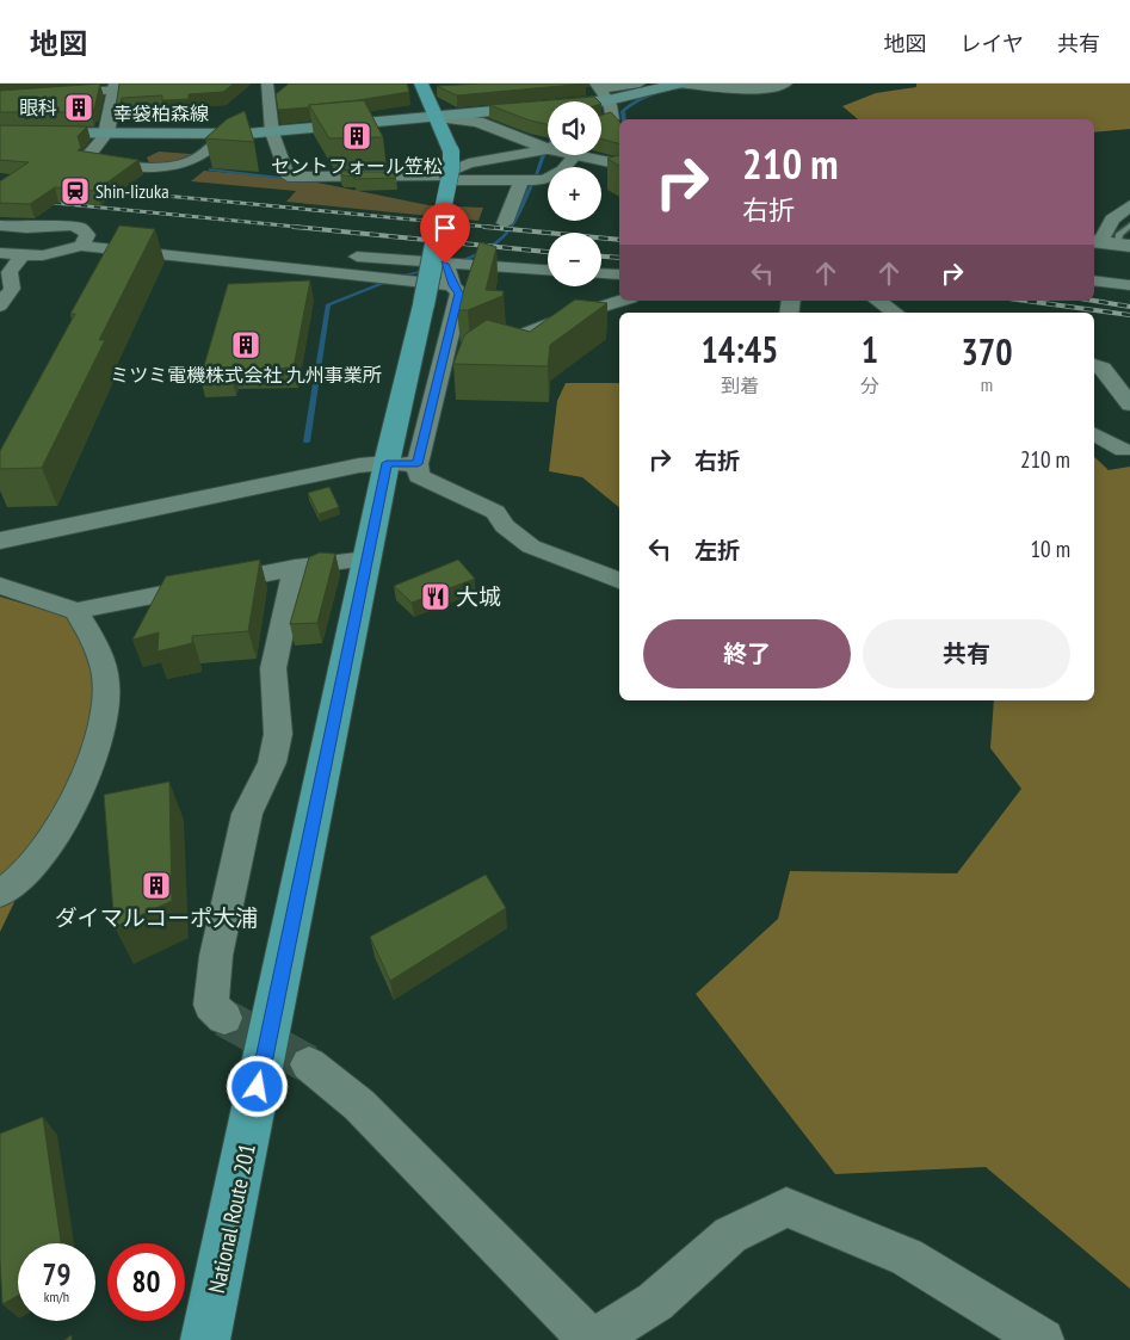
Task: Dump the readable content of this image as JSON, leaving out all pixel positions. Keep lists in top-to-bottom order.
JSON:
{
  "streets": {
    "highway": ["National Route 201"],
    "main road": ["幸袋柏森線"]
  },
  "crossings": [
    ["幸袋柏森線", "National Route 201"]
  ],
  "places": {
    "building": [
      "眼科",
      "セントフォール笠松",
      "ミツミ電機株式会社 九州事業所",
      "ダイマルコーポ大浦"
    ],
    "station": ["Shin-Iizuka"],
    "restaurant": ["大城"]
  },
  "page": {
    "header": "地図",
    "nav": ["地図", "レイヤ", "共有"],
    "map_buttons": ["+", "−"],
    "turn": ["210 m", "右折"],
    "eta": [
      "14:45",
      "到着",
      "1",
      "分",
      "370",
      "m"
    ],
    "list": [
      {
        "name": "右折",
        "value": "210 m"
      },
      {
        "name": "左折",
        "value": "10 m"
      }
    ],
    "buttons": ["終了", "共有"],
    "speed": "79 km/h",
    "limit": "80"
  }
}
